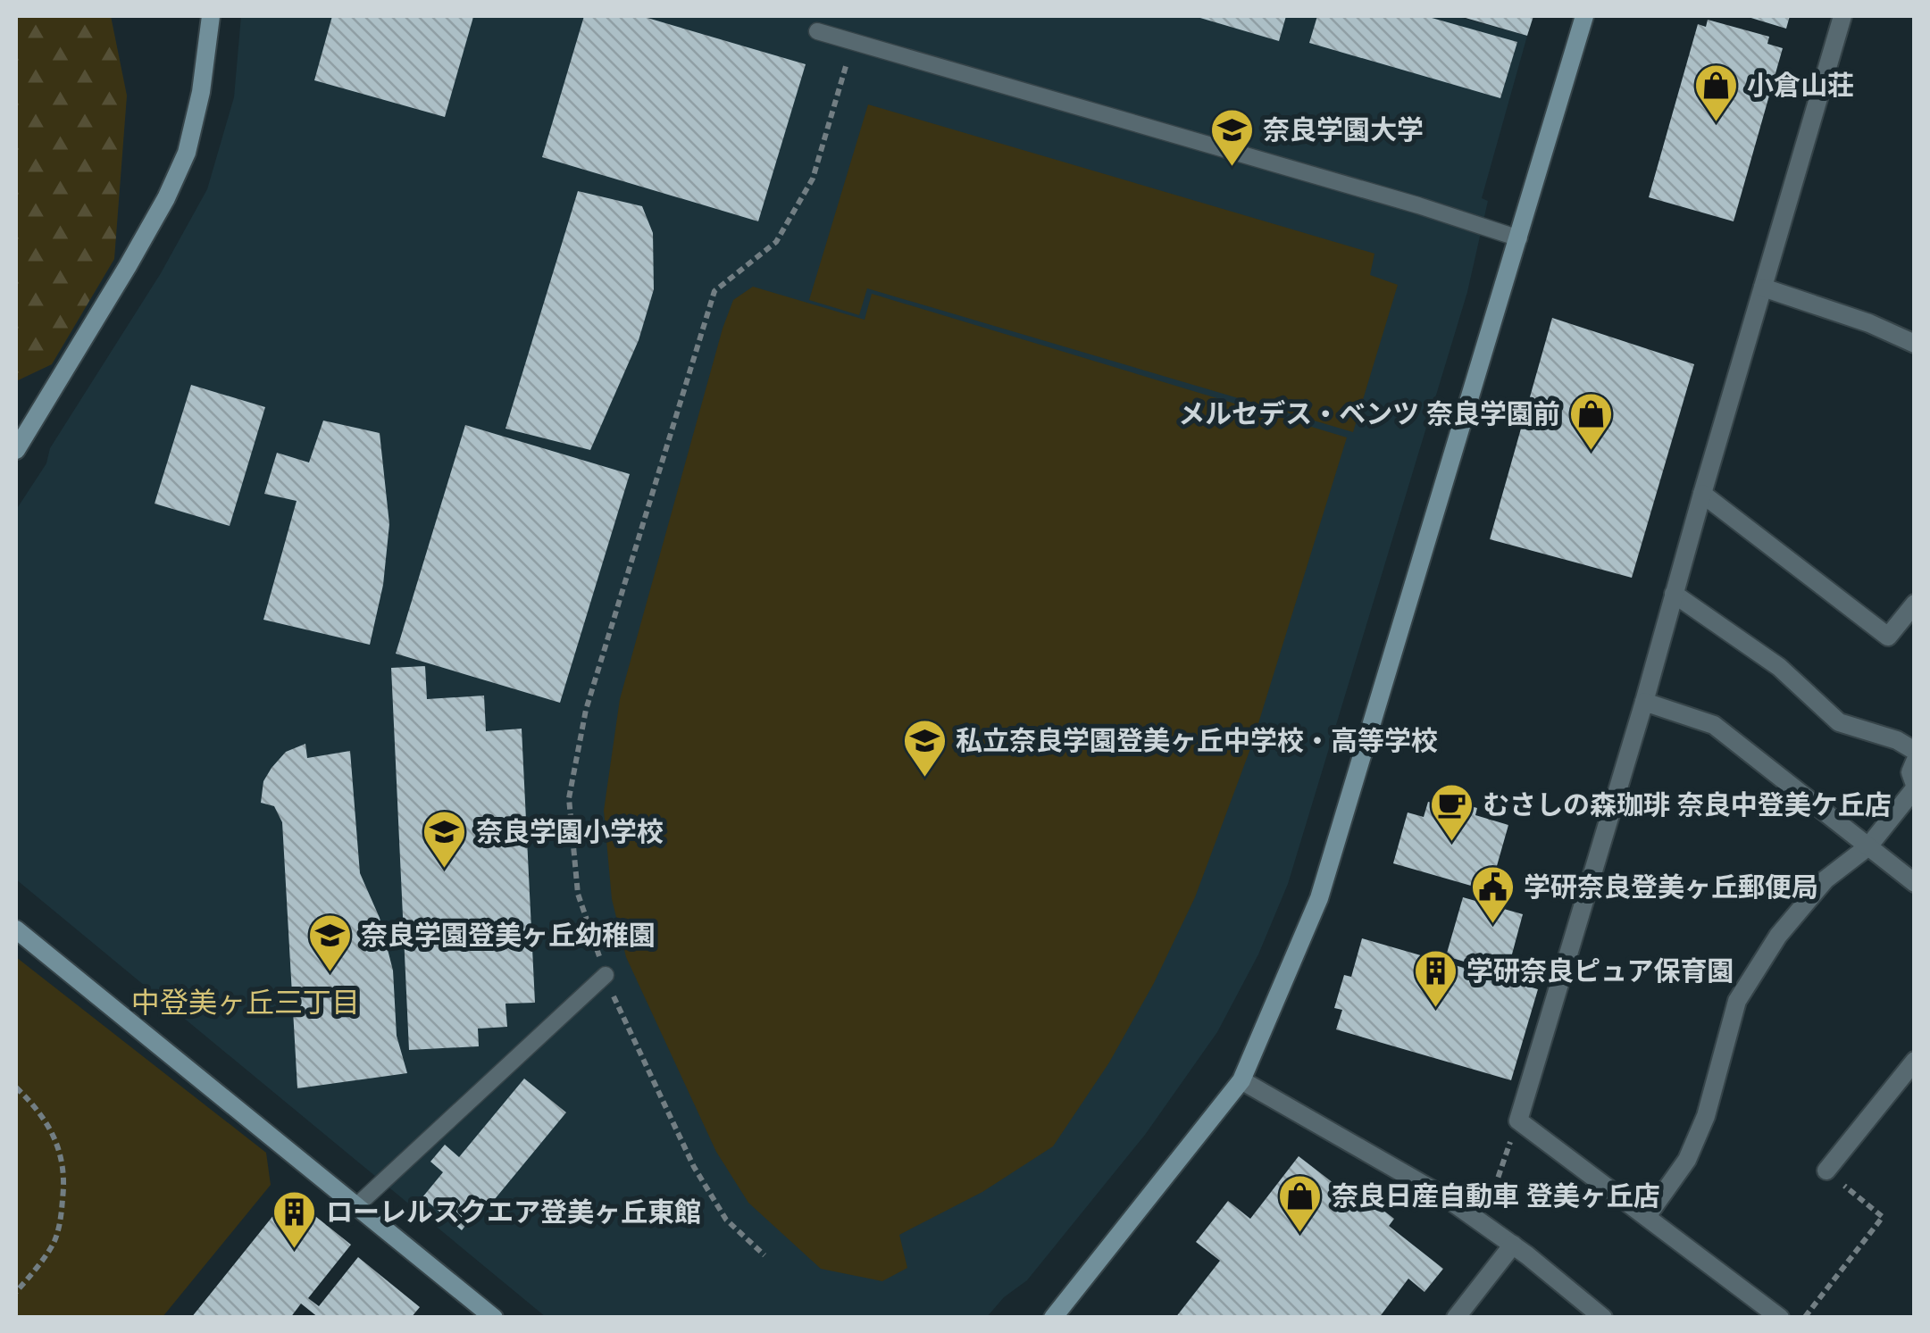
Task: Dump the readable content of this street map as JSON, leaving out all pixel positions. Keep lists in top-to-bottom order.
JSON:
{
  "districts": ["中登美ヶ丘三丁目"],
  "places": {
    "shop": ["小倉山荘", "メルセデス・ベンツ 奈良学園前", "奈良日産自動車 登美ヶ丘店"],
    "school or university": [
      "奈良学園大学",
      "私立奈良学園登美ヶ丘中学校・高等学校",
      "奈良学園小学校",
      "奈良学園登美ヶ丘幼稚園"
    ],
    "cafe": ["むさしの森珈琲 奈良中登美ケ丘店"],
    "public building": ["学研奈良登美ヶ丘郵便局"],
    "building": ["学研奈良ピュア保育園", "ローレルスクエア登美ヶ丘東館"]
  }
}
